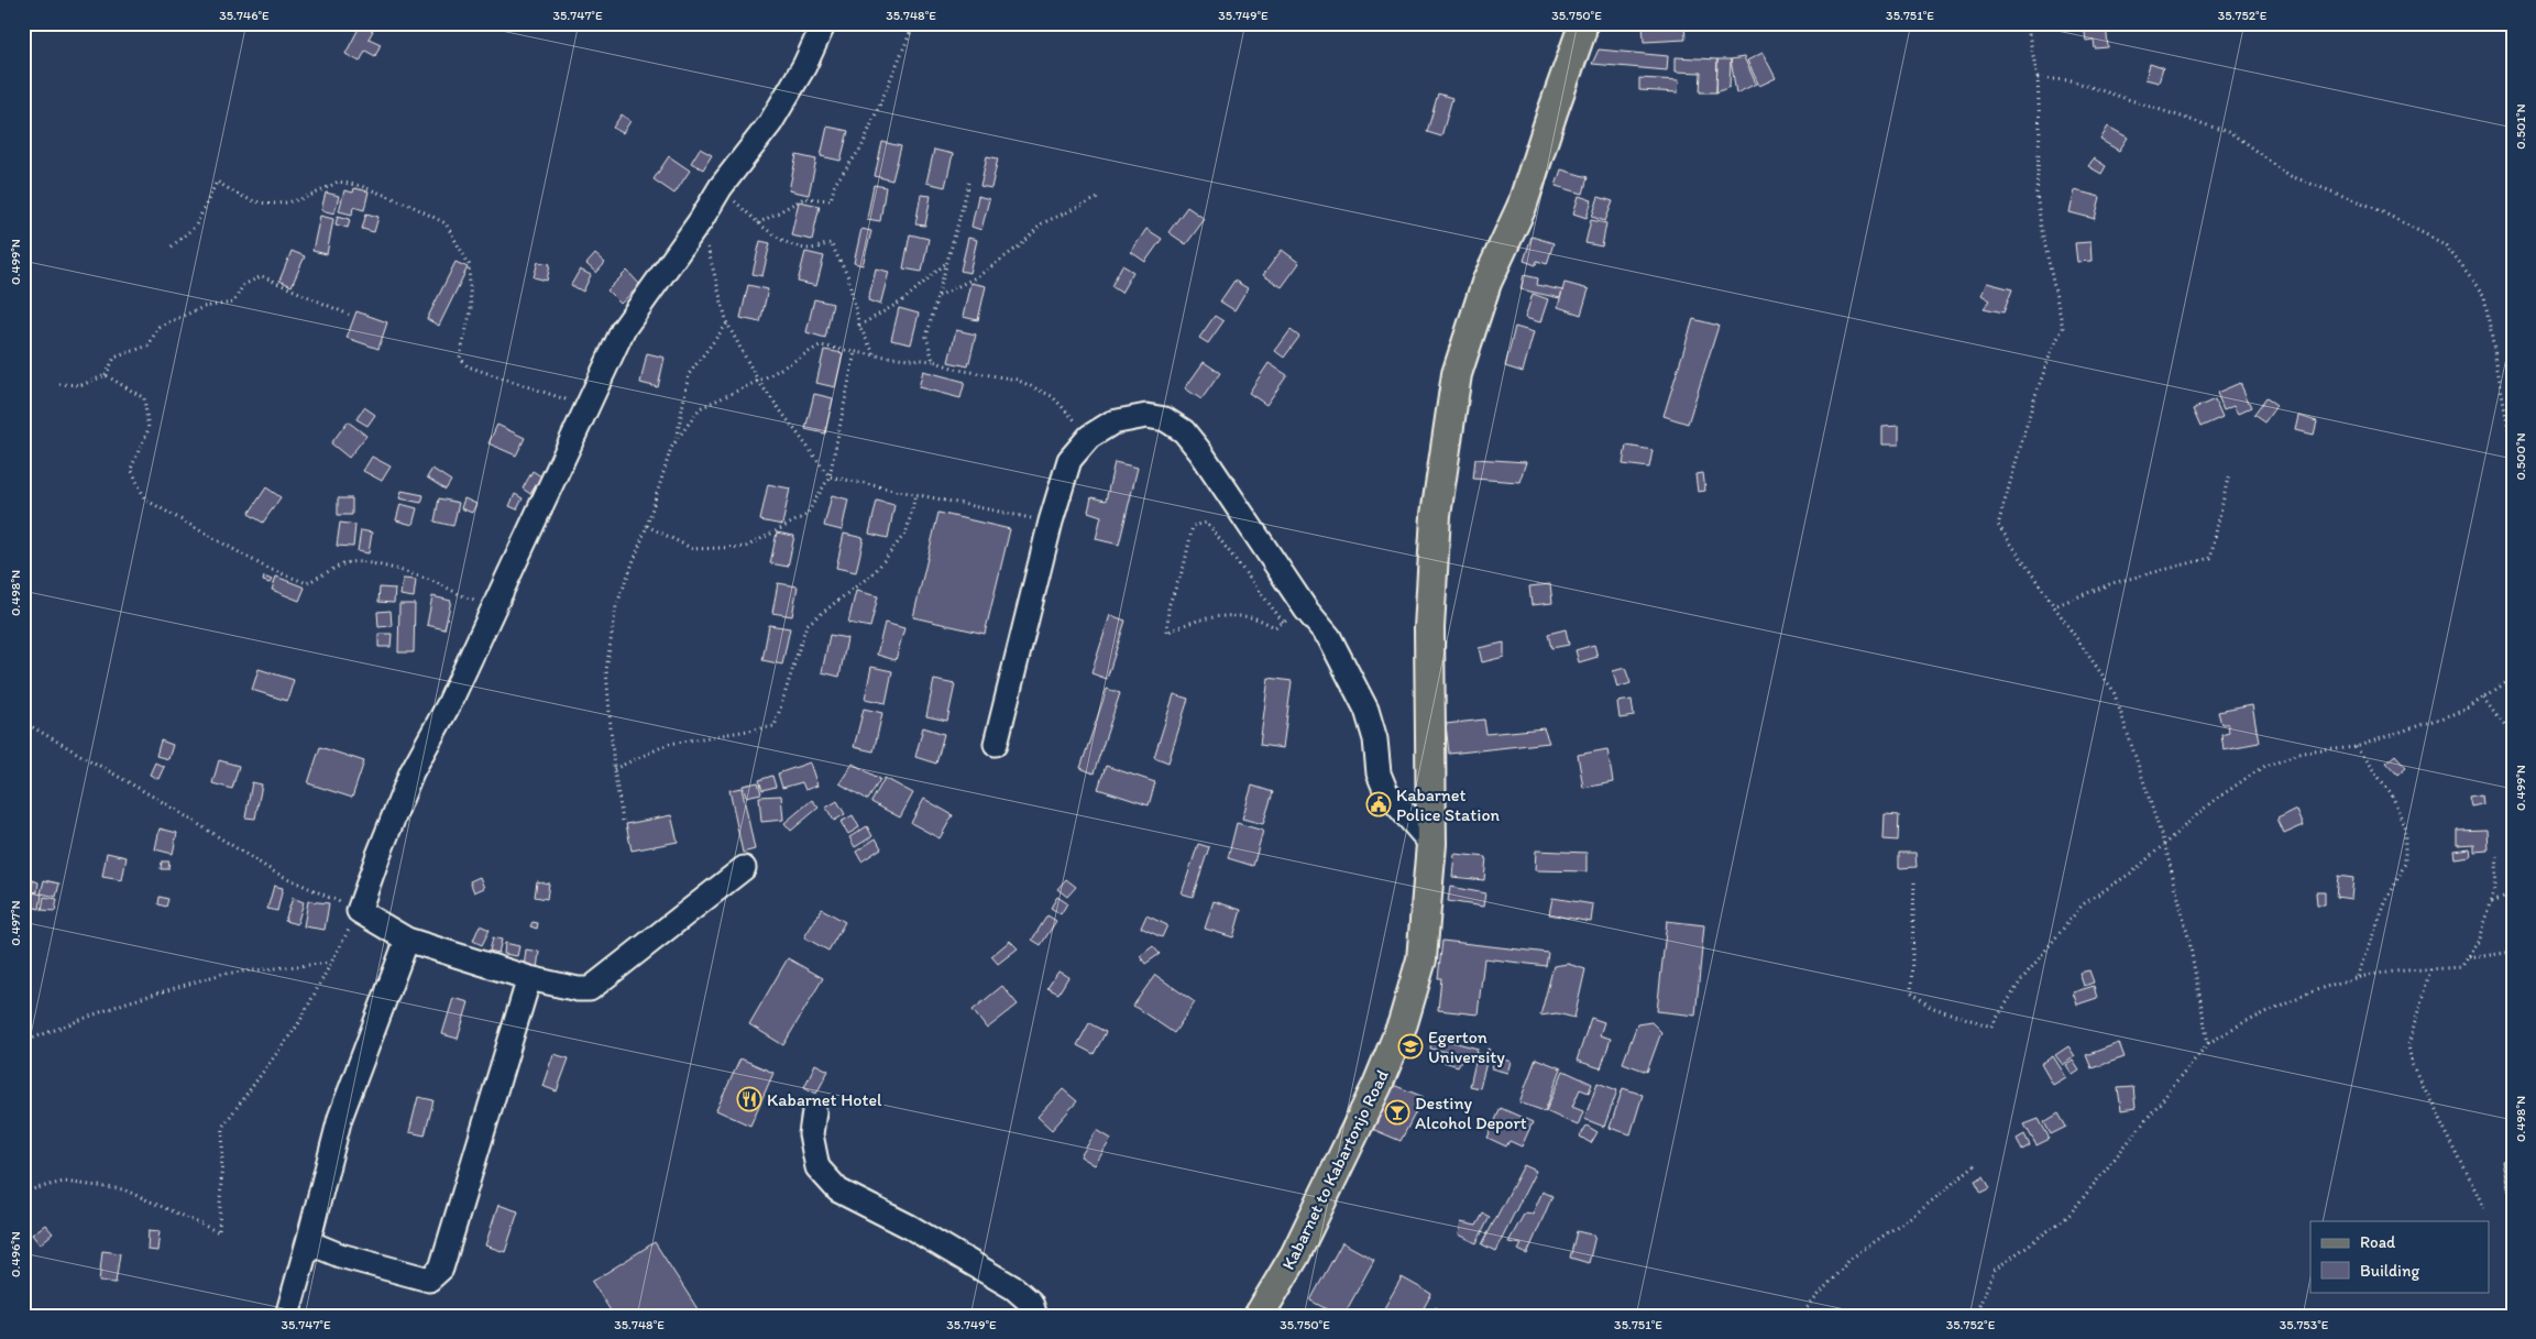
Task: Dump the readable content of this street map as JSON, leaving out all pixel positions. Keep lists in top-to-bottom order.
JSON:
{
  "streets": {
    "main road": ["Kabarnet to Kabartonjo Road"]
  },
  "places": {
    "public building": ["Kabarnet Police Station"],
    "school or university": ["Egerton University"],
    "restaurant": ["Kabarnet Hotel"],
    "bar": ["Destiny Alcohol Deport"]
  },
  "legend": ["Road", "Building"],
  "coordinates": [
    "35.746°E",
    "35.747°E",
    "35.748°E",
    "35.749°E",
    "35.750°E",
    "35.751°E",
    "35.752°E",
    "0.501°N",
    "0.499°N",
    "0.500°N",
    "0.498°N",
    "0.497°N",
    "0.496°N",
    "35.753°E"
  ]
}
